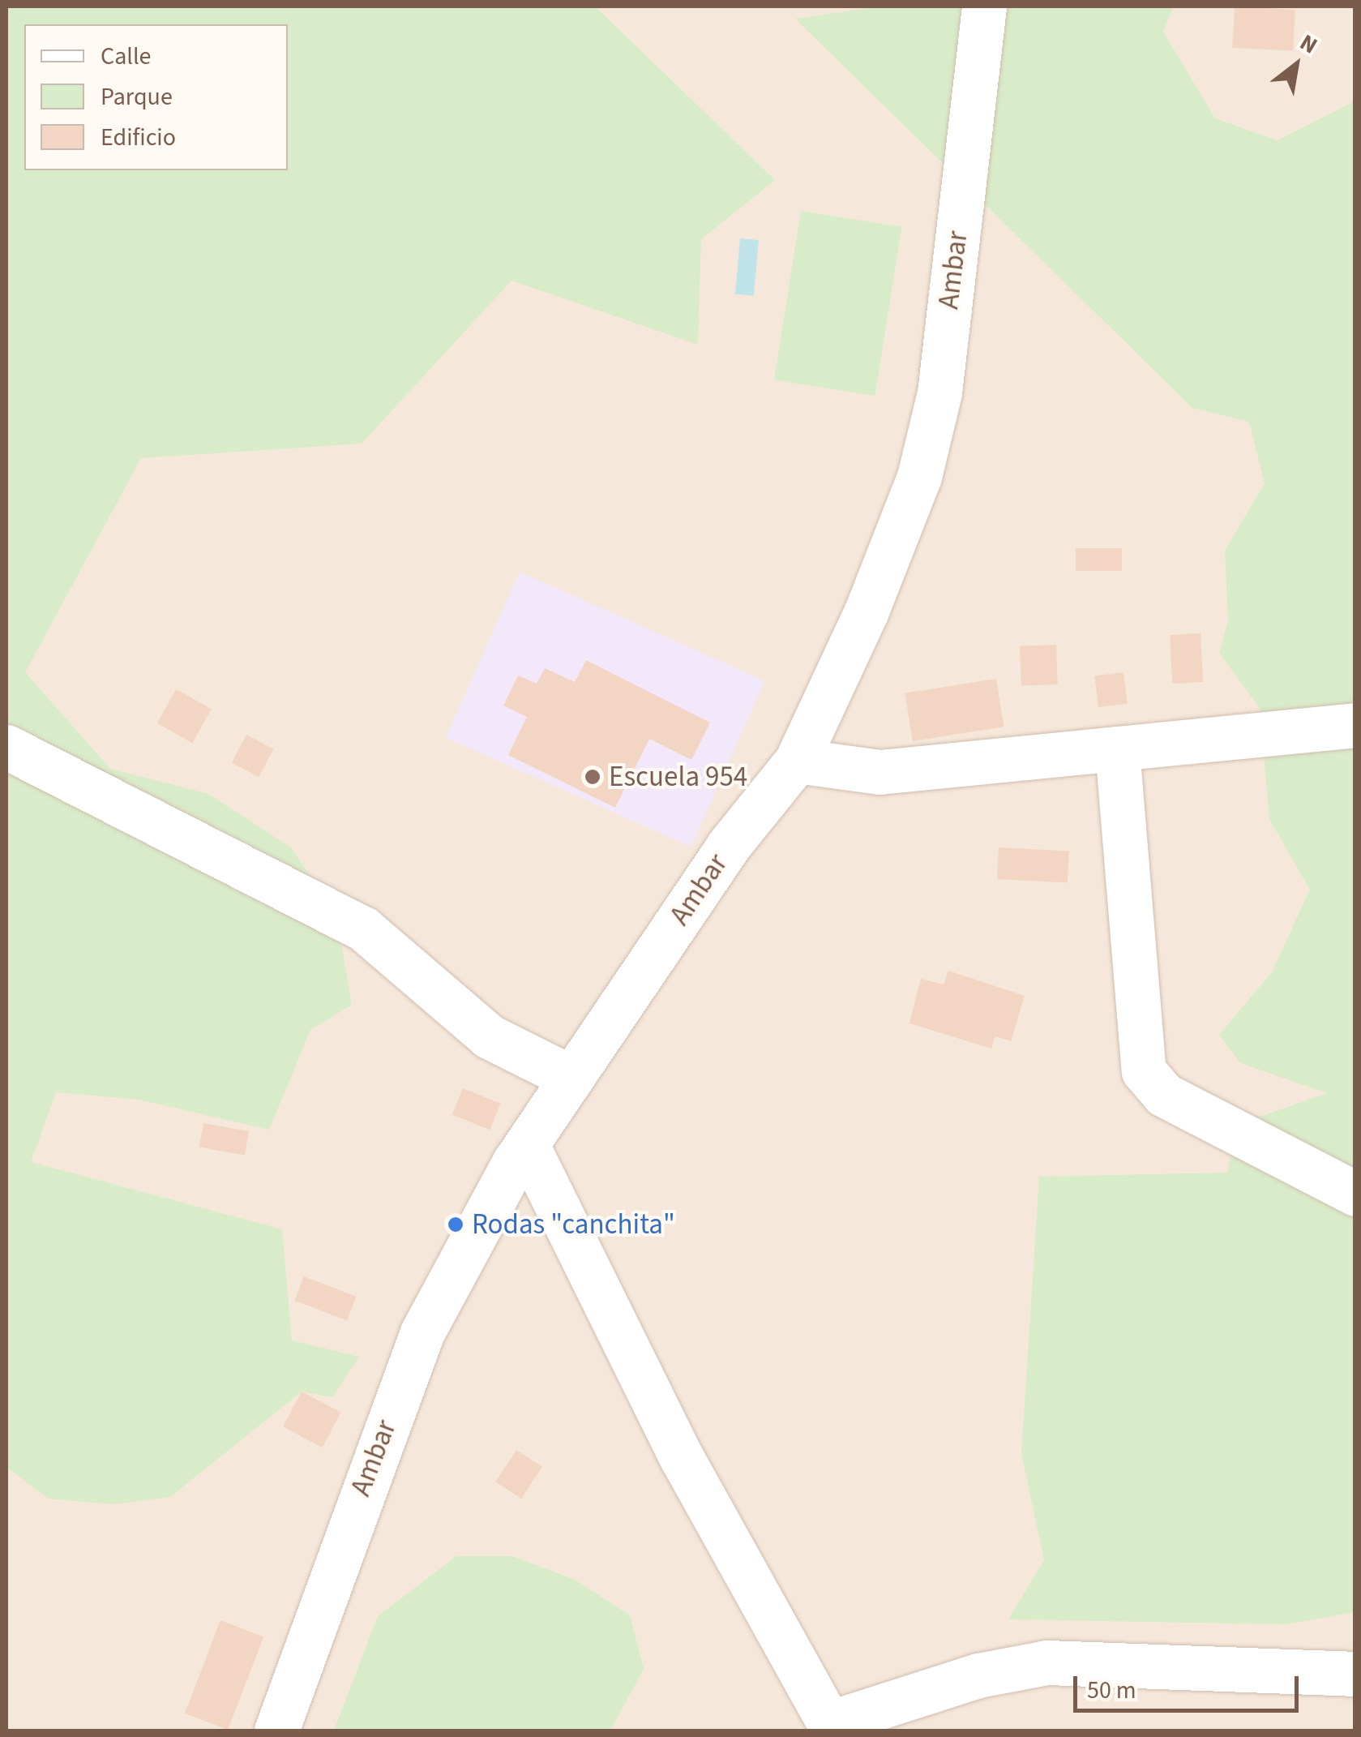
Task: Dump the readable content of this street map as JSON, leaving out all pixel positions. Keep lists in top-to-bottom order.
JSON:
{
  "streets": {
    "street": ["Ambar"]
  },
  "places": ["Escuela 954", "Rodas \"canchita\""],
  "legend": ["Calle", "Parque", "Edificio"],
  "scale_bar": "50 m",
  "north": "top right"
}
